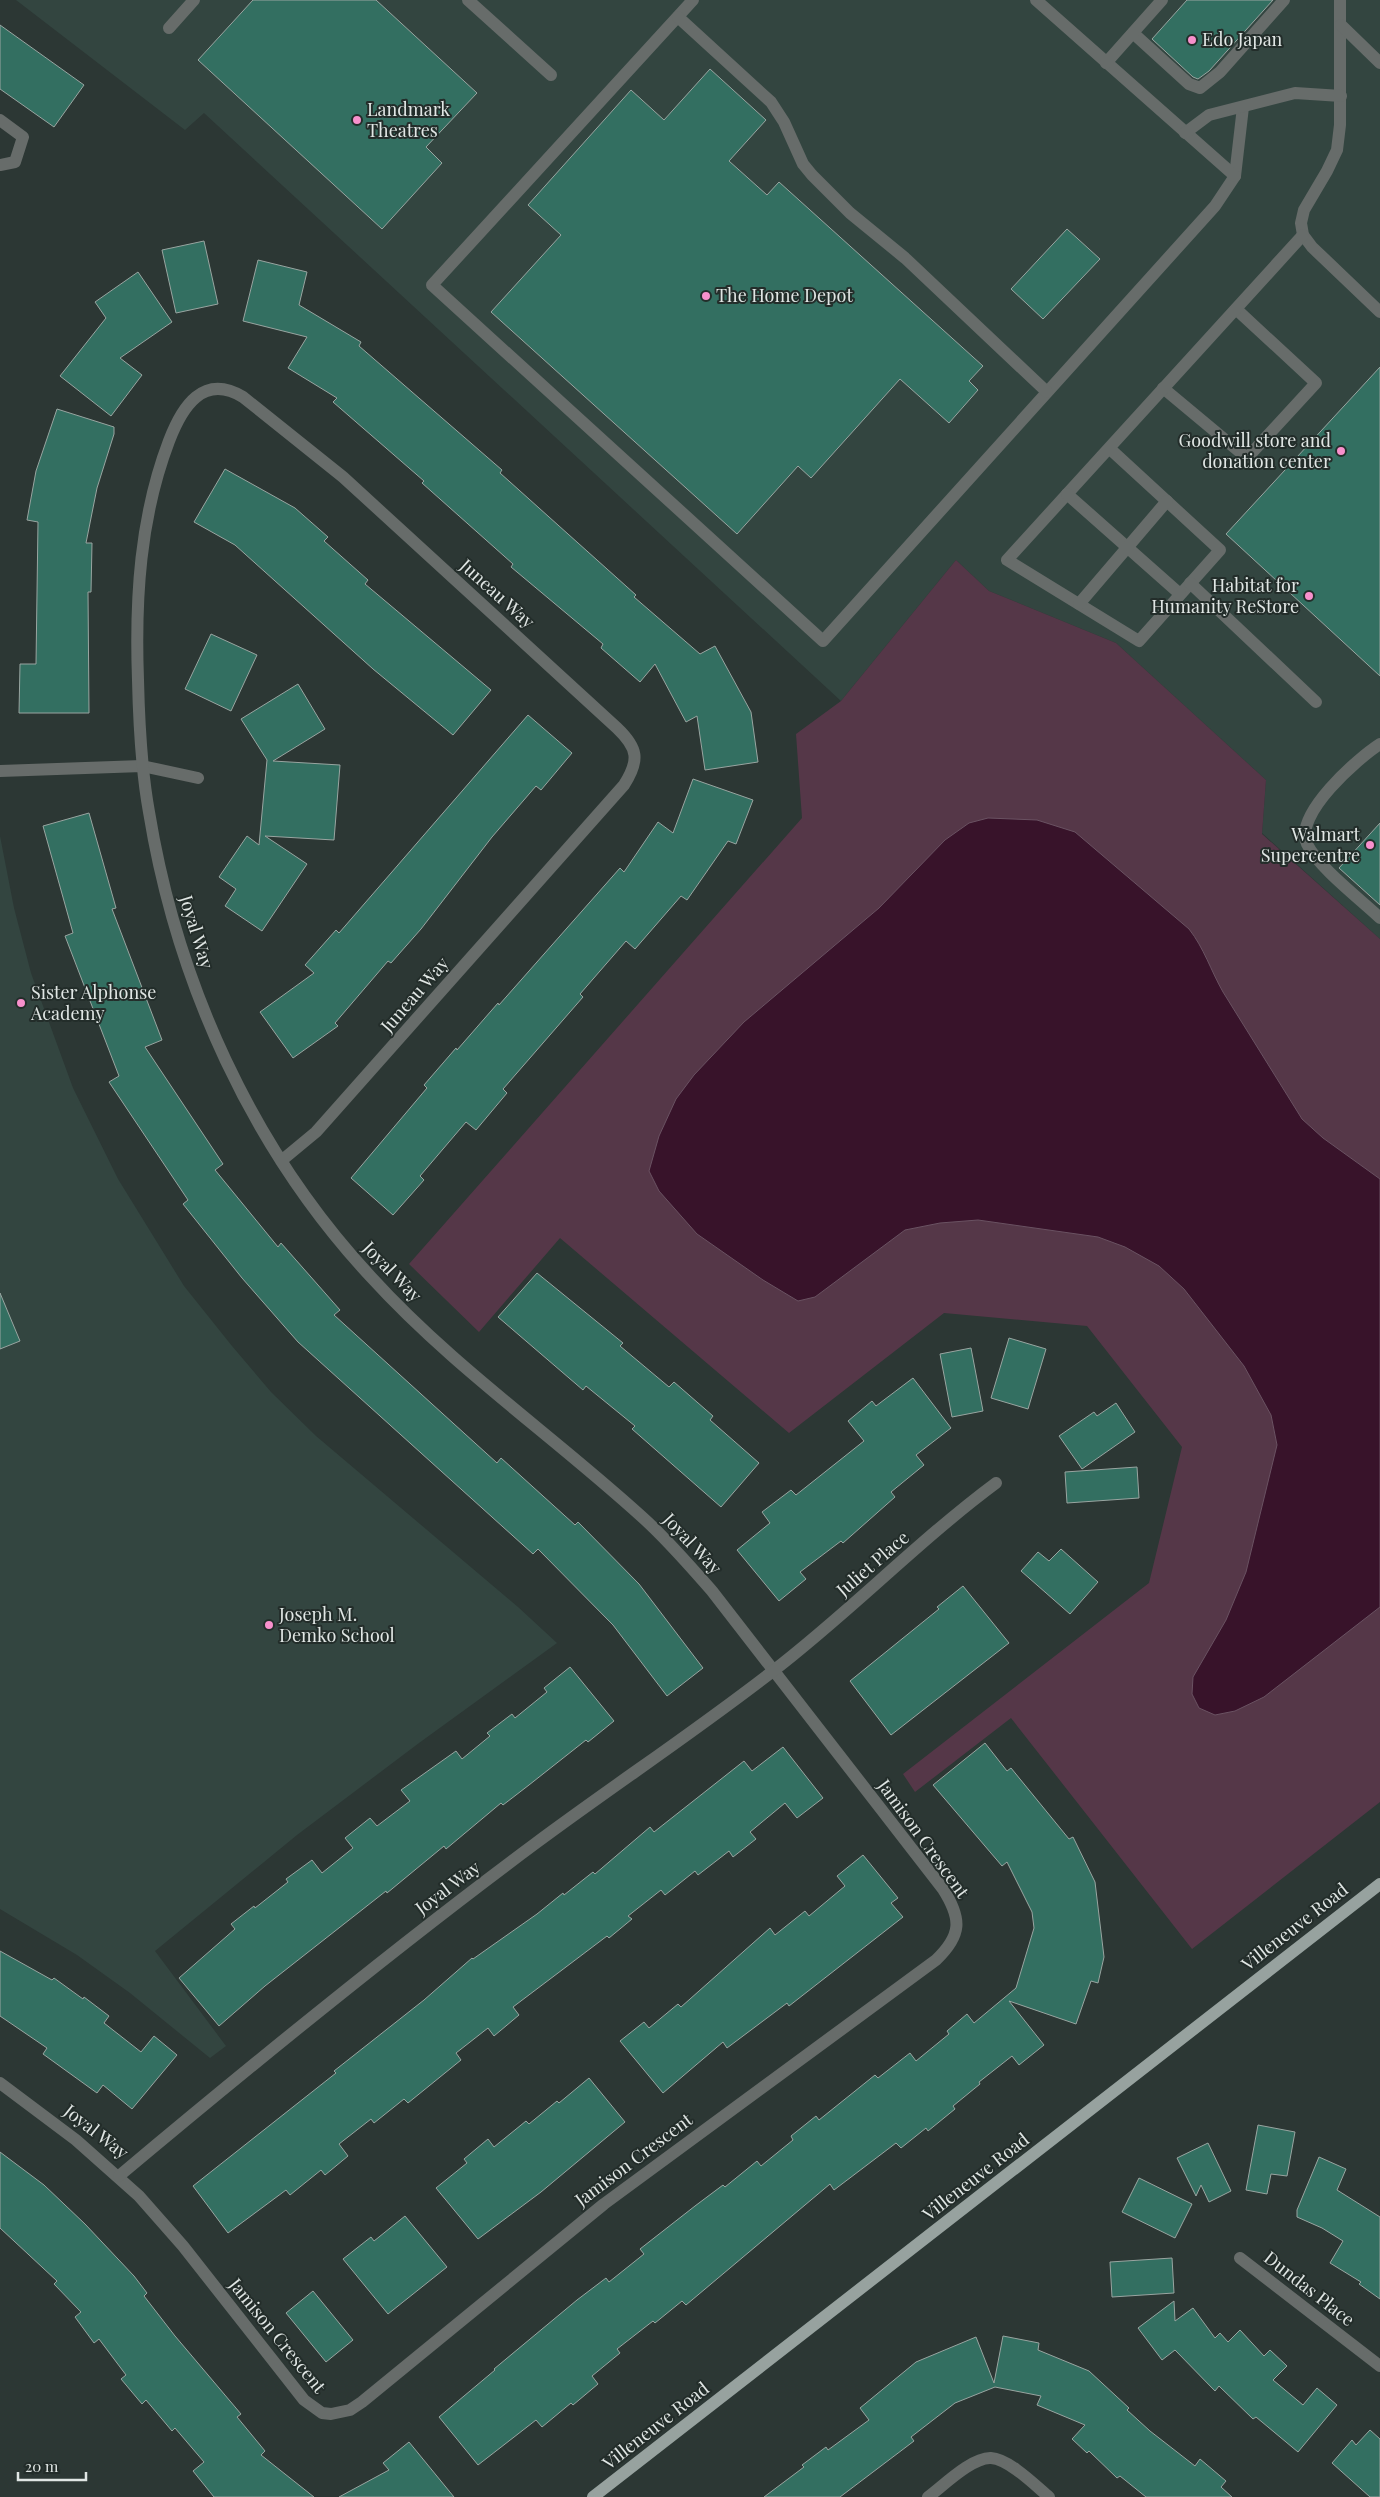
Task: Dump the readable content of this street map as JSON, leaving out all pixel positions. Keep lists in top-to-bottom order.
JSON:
{
  "streets": {
    "main road": ["Villeneuve Road"],
    "street": [
      "Juneau Way",
      "Joyal Way",
      "Juliet Place",
      "Jamison Crescent",
      "Dundas Place"
    ]
  },
  "crossings": [
    ["Juneau Way", "Joyal Way"],
    ["Joyal Way", "Juliet Place"],
    ["Joyal Way", "Jamison Crescent"],
    ["Juliet Place", "Jamison Crescent"]
  ],
  "places": [
    "Edo Japan",
    "Landmark Theatres",
    "The Home Depot",
    "Goodwill store and donation center",
    "Habitat for Humanity ReStore",
    "Walmart Supercentre",
    "Sister Alphonse Academy",
    "Joseph M. Demko School"
  ],
  "scale_bar": "20 m"
}
